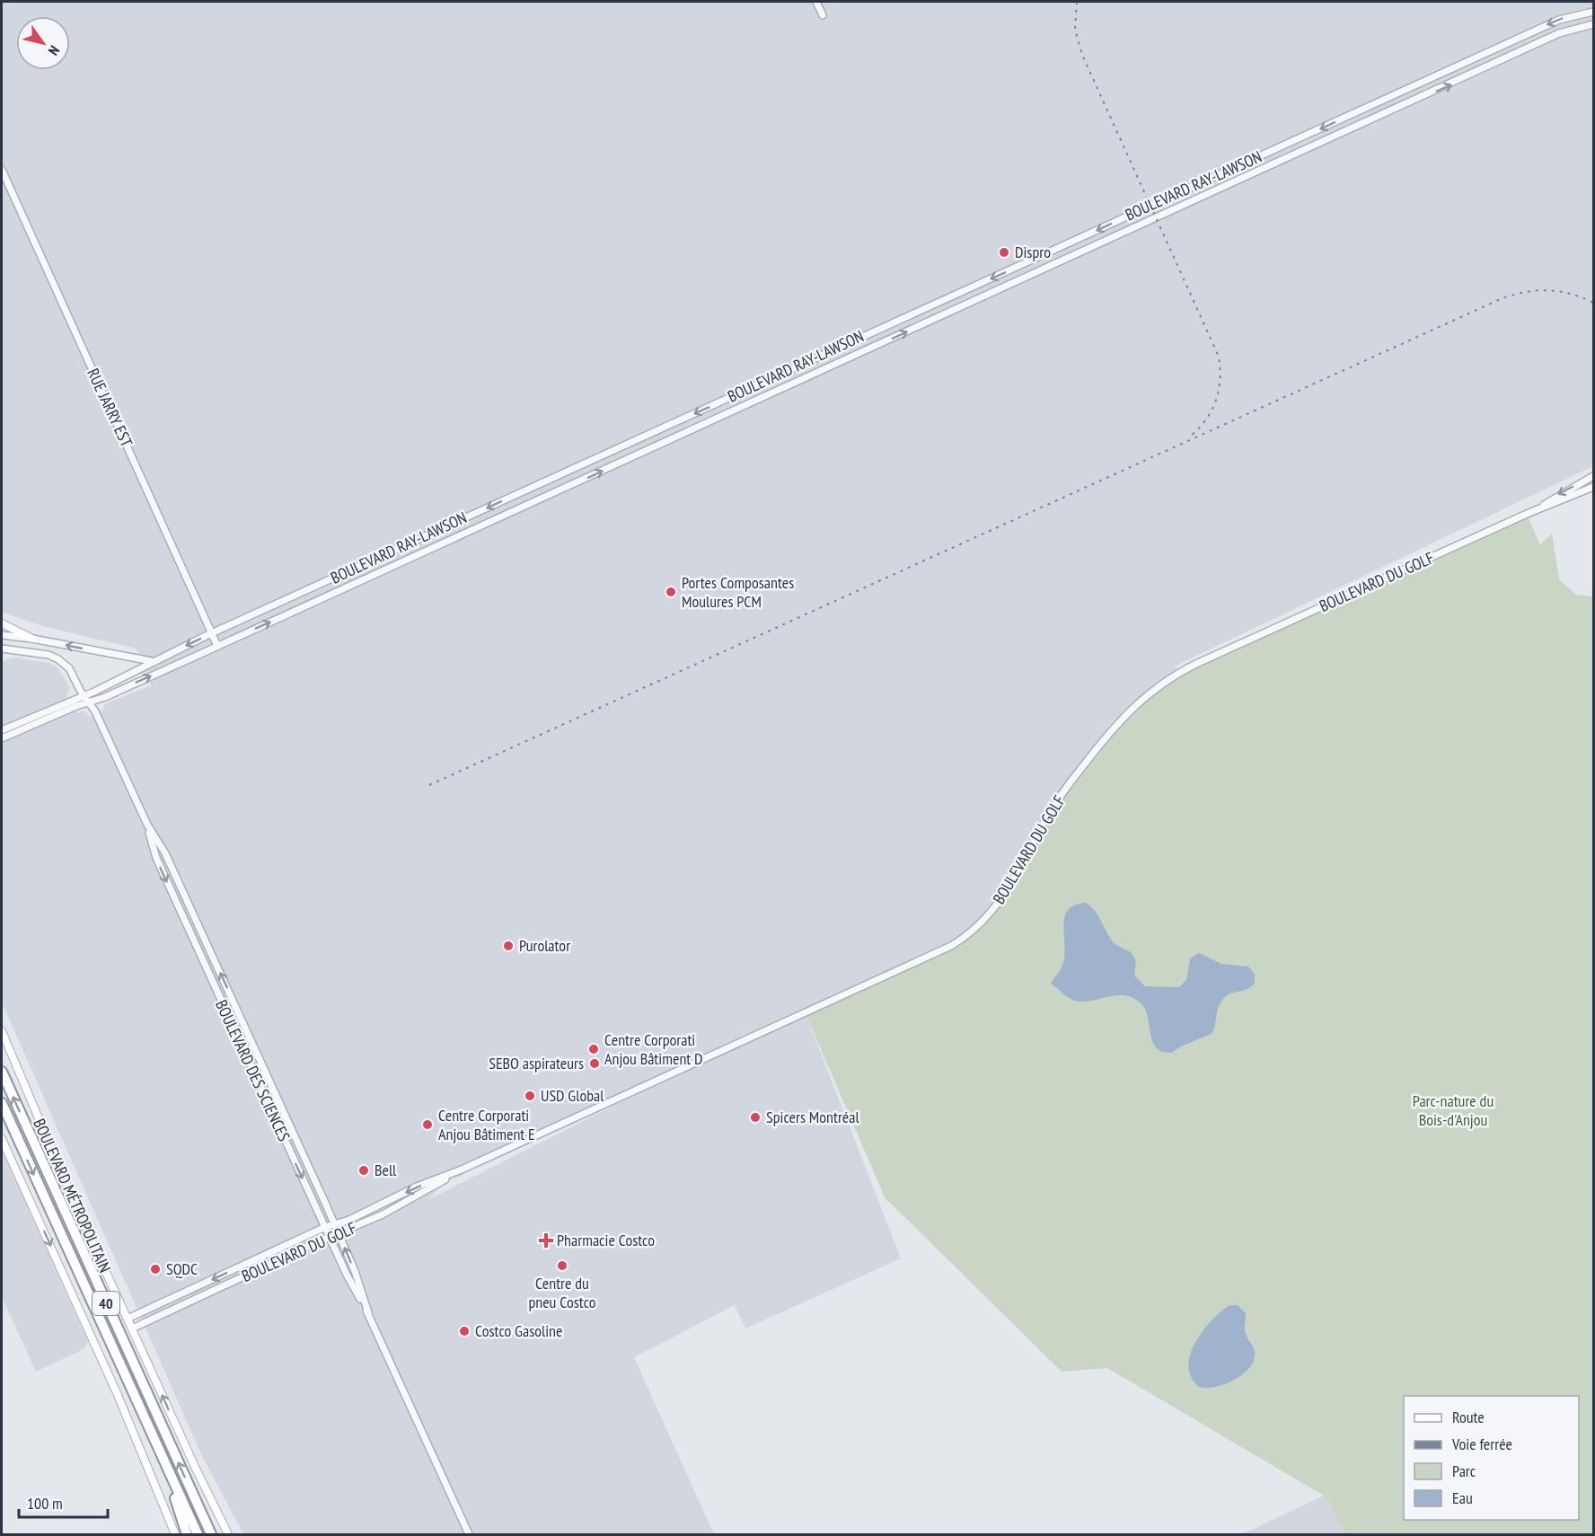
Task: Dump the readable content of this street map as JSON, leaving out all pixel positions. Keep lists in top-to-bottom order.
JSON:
{
  "streets": {
    "highway": ["40"],
    "main road": ["BOULEVARD MÉTROPOLITAIN"],
    "street": [
      "BOULEVARD RAY-LAWSON",
      "RUE JARRY EST",
      "BOULEVARD DU GOLF",
      "BOULEVARD DES SCIENCES"
    ]
  },
  "crossings": [
    ["BOULEVARD RAY-LAWSON", "RUE JARRY EST"],
    ["BOULEVARD RAY-LAWSON", "BOULEVARD DES SCIENCES"],
    ["BOULEVARD DU GOLF", "BOULEVARD DES SCIENCES"],
    ["BOULEVARD DU GOLF", "BOULEVARD MÉTROPOLITAIN"]
  ],
  "parks": ["Parc-nature du Bois-d'Anjou"],
  "places": {
    "other": [
      "Dispro",
      "Portes Composantes Moulures PCM",
      "Purolator",
      "Centre Corporati Anjou Bâtiment D",
      "SEBO aspirateurs",
      "USD Global",
      "Spicers Montréal",
      "Centre Corporati Anjou Bâtiment E",
      "Bell",
      "Centre du pneu Costco",
      "SQDC",
      "Costco Gasoline"
    ],
    "health": ["Pharmacie Costco"]
  },
  "legend": [
    "Route",
    "Voie ferrée",
    "Parc",
    "Eau"
  ],
  "scale_bar": "100 m",
  "north": "bottom right"
}
